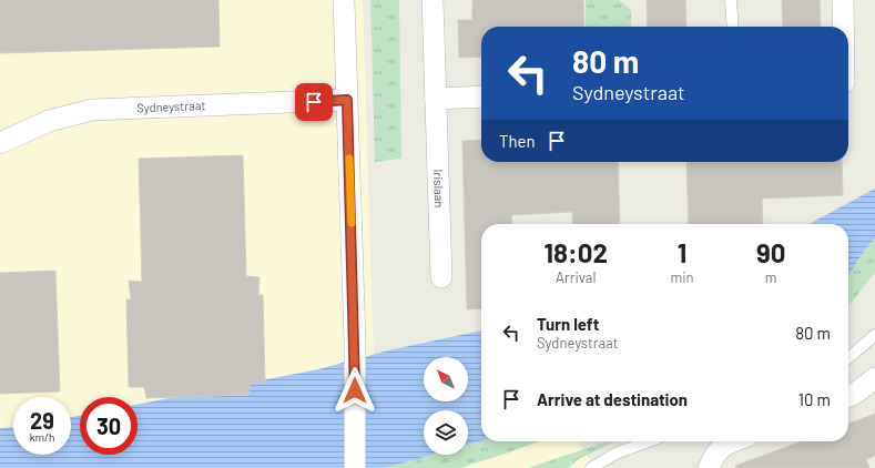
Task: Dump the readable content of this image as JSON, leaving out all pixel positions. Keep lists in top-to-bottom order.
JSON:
{
  "streets": {
    "street": ["Sydneystraat", "Irislaan"]
  },
  "north": "top left",
  "page": {
    "turn": ["80 m", "Sydneystraat"],
    "then": "Then",
    "eta": [
      "18:02",
      "Arrival",
      "1",
      "min",
      "90",
      "m"
    ],
    "list": [
      {
        "name": "Turn left",
        "note": "Sydneystraat",
        "value": "80 m"
      },
      {
        "name": "Arrive at destination",
        "value": "10 m"
      }
    ],
    "speed": "29 km/h",
    "limit": "30"
  }
}
